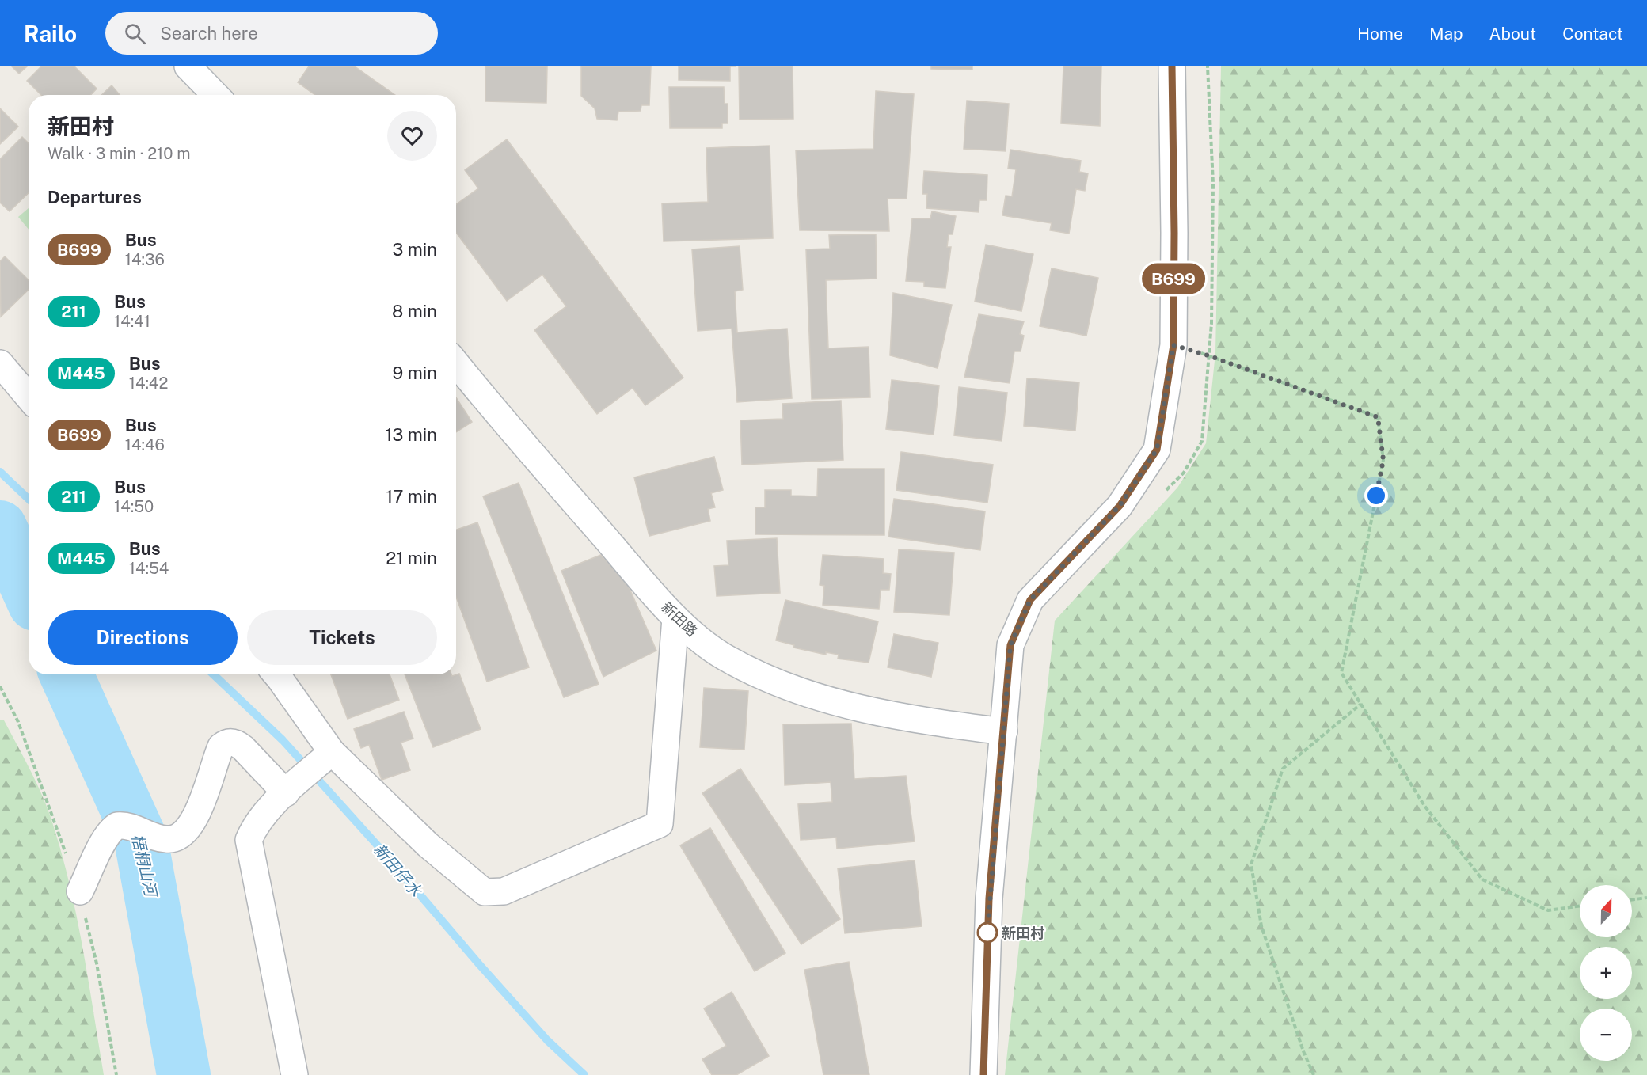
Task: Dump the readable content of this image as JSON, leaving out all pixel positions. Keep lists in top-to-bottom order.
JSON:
{
  "streets": {
    "street": ["新田路"]
  },
  "water": ["梧桐山河", "新田仔水"],
  "places": ["新田村"],
  "lines": ["bus line B699"],
  "north": "top",
  "page": {
    "header": "Railo",
    "search": "Search here",
    "nav": [
      "Home",
      "Map",
      "About",
      "Contact"
    ],
    "on_map": "B699",
    "heading": [
      ["新田村", "Walk · 3 min · 210 m"],
      "Departures"
    ],
    "list": [
      {
        "mark": "B699",
        "name": "Bus",
        "note": "14:36",
        "value": "3 min"
      },
      {
        "mark": "211",
        "name": "Bus",
        "note": "14:41",
        "value": "8 min"
      },
      {
        "mark": "M445",
        "name": "Bus",
        "note": "14:42",
        "value": "9 min"
      },
      {
        "mark": "B699",
        "name": "Bus",
        "note": "14:46",
        "value": "13 min"
      },
      {
        "mark": "211",
        "name": "Bus",
        "note": "14:50",
        "value": "17 min"
      },
      {
        "mark": "M445",
        "name": "Bus",
        "note": "14:54",
        "value": "21 min"
      }
    ],
    "buttons": ["Directions", "Tickets"],
    "map_buttons": ["+", "−"]
  }
}
